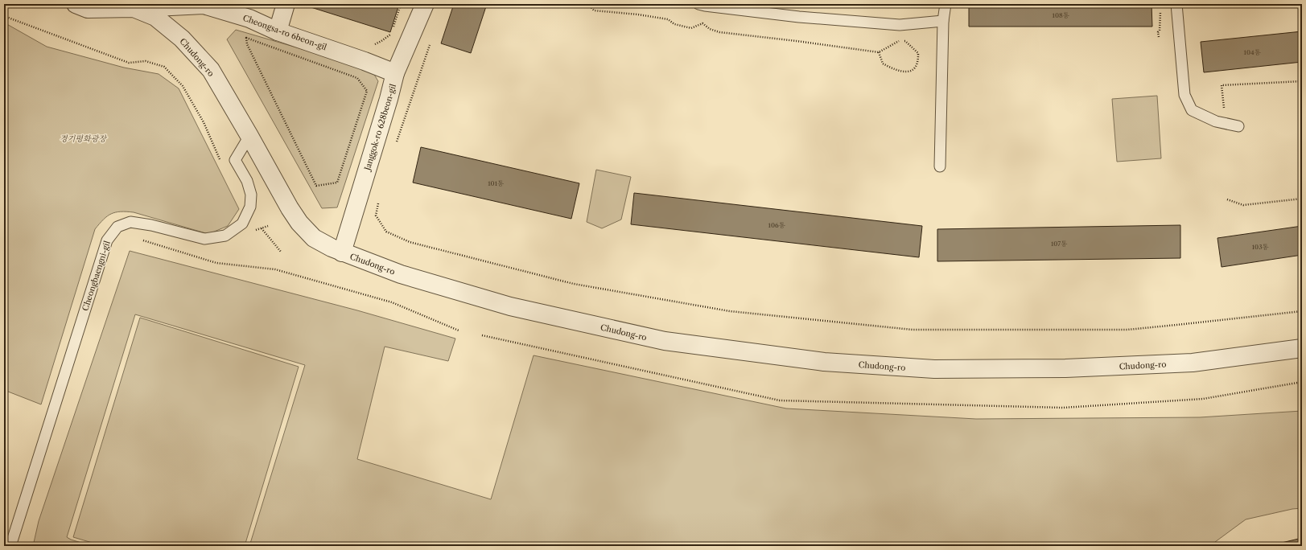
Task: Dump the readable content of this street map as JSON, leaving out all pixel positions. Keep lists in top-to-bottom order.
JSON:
{
  "streets": {
    "street": ["Cheongsa-ro 6beon-gil", "Chudong-ro", "Janggok-ro 628beon-gil"],
    "lane": ["Cheongbaengni-gil"]
  },
  "crossings": [
    ["Cheongsa-ro 6beon-gil", "Chudong-ro"],
    ["Cheongsa-ro 6beon-gil", "Janggok-ro 628beon-gil"],
    ["Chudong-ro", "Janggok-ro 628beon-gil"],
    ["Chudong-ro", "Cheongbaengni-gil"]
  ],
  "parks": ["경기평화광장"],
  "house_numbers": [
    "108동",
    "104동",
    "101동",
    "106동",
    "107동",
    "103동"
  ]
}
